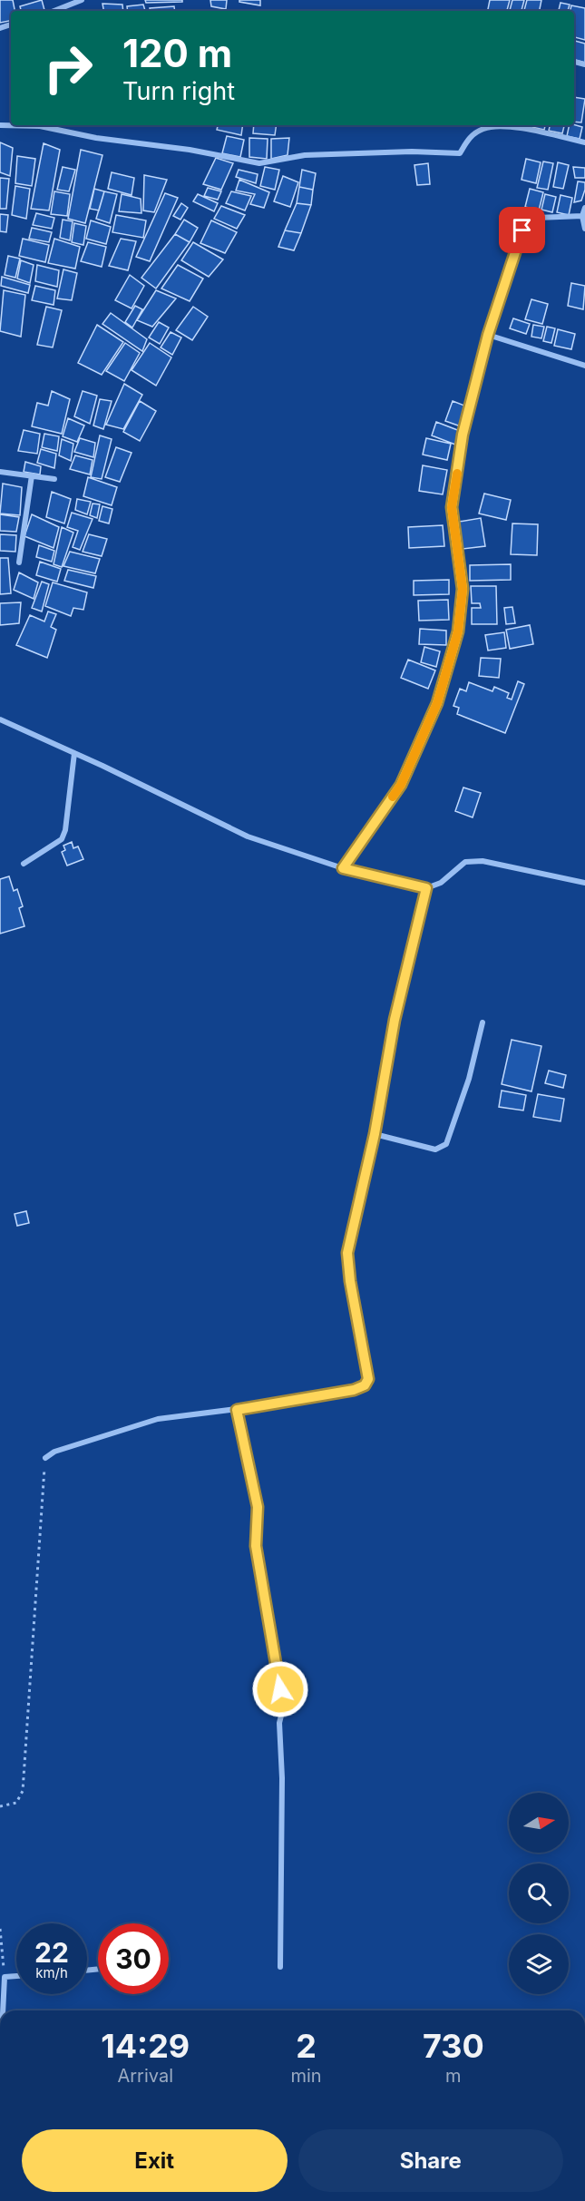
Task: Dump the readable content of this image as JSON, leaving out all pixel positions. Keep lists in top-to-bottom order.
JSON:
{
  "north": "right",
  "page": {
    "turn": ["120 m", "Turn right"],
    "speed": "22 km/h",
    "limit": "30",
    "eta": [
      "14:29",
      "Arrival",
      "2",
      "min",
      "730",
      "m"
    ],
    "buttons": ["Exit", "Share"]
  }
}
